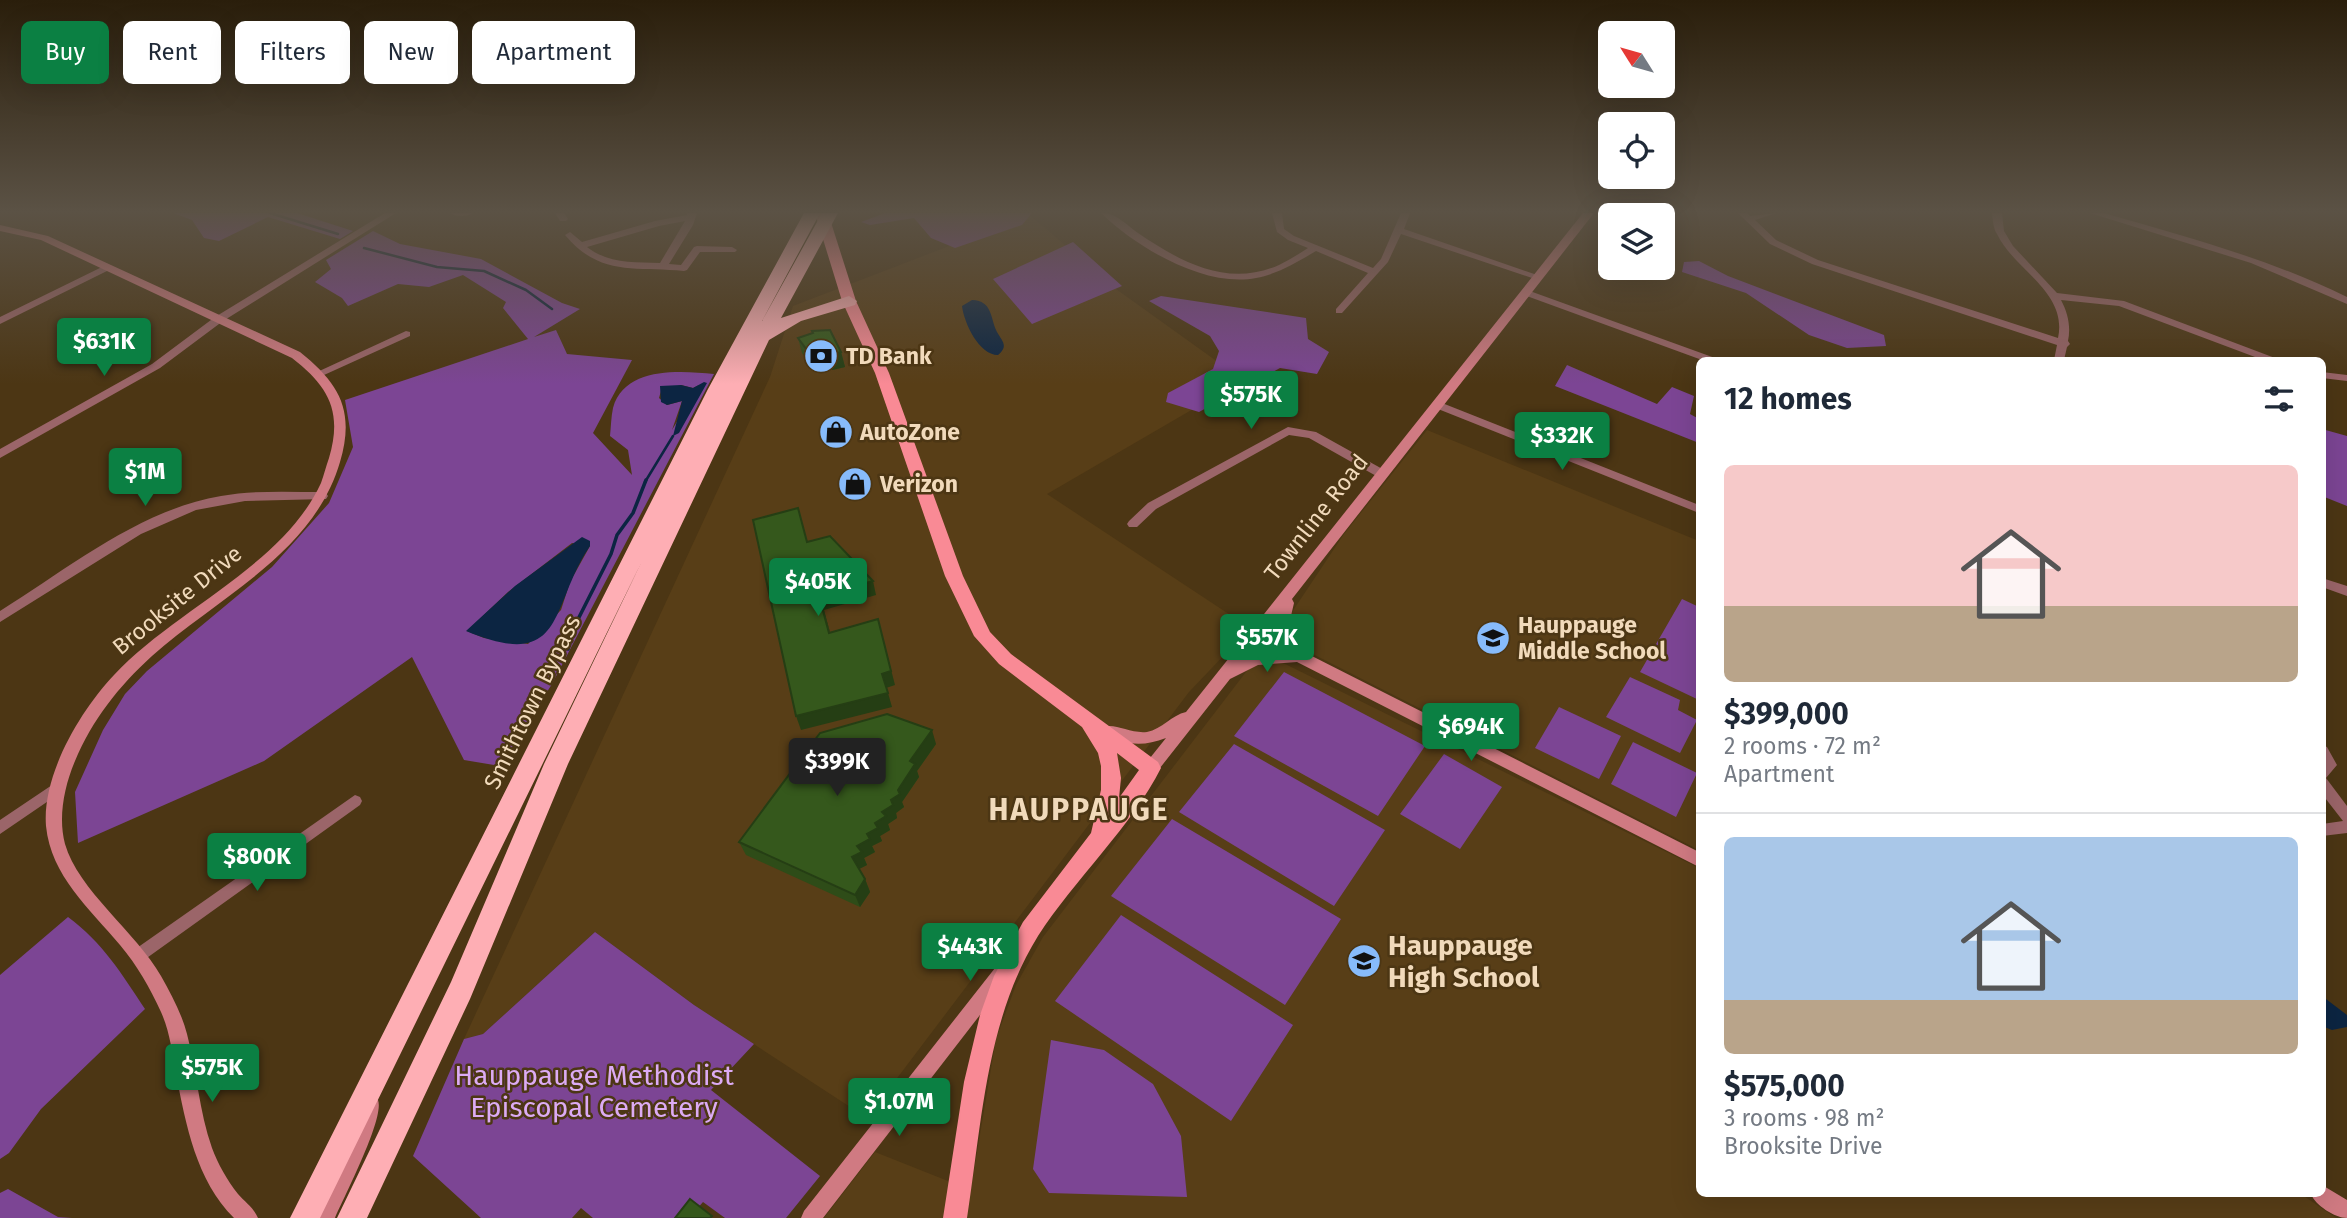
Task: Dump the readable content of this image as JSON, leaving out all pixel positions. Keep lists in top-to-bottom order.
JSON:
{
  "streets": {
    "highway": ["Smithtown Bypass"],
    "main road": ["Townline Road"],
    "street": ["Brooksite Drive"]
  },
  "districts": ["HAUPPAUGE"],
  "parks": ["Hauppauge Methodist Episcopal Cemetery"],
  "places": {
    "bank": ["TD Bank"],
    "shop": ["AutoZone", "Verizon"],
    "school or university": ["Hauppauge Middle School", "Hauppauge High School"]
  },
  "north": "top left",
  "page": {
    "chip": [
      "Buy",
      "Rent",
      "Filters",
      "New",
      "Apartment"
    ],
    "price": [
      "$631K",
      "$575K",
      "$332K",
      "$1M",
      "$405K",
      "$557K",
      "$694K",
      "$399K",
      "$800K",
      "$443K",
      "$575K",
      "$1.07M"
    ],
    "heading": "12 homes",
    "list": [
      {
        "name": "$399,000",
        "note": "2 rooms · 72 m² · Apartment"
      },
      {
        "name": "$575,000",
        "note": "3 rooms · 98 m² · Brooksite Drive"
      }
    ]
  }
}
